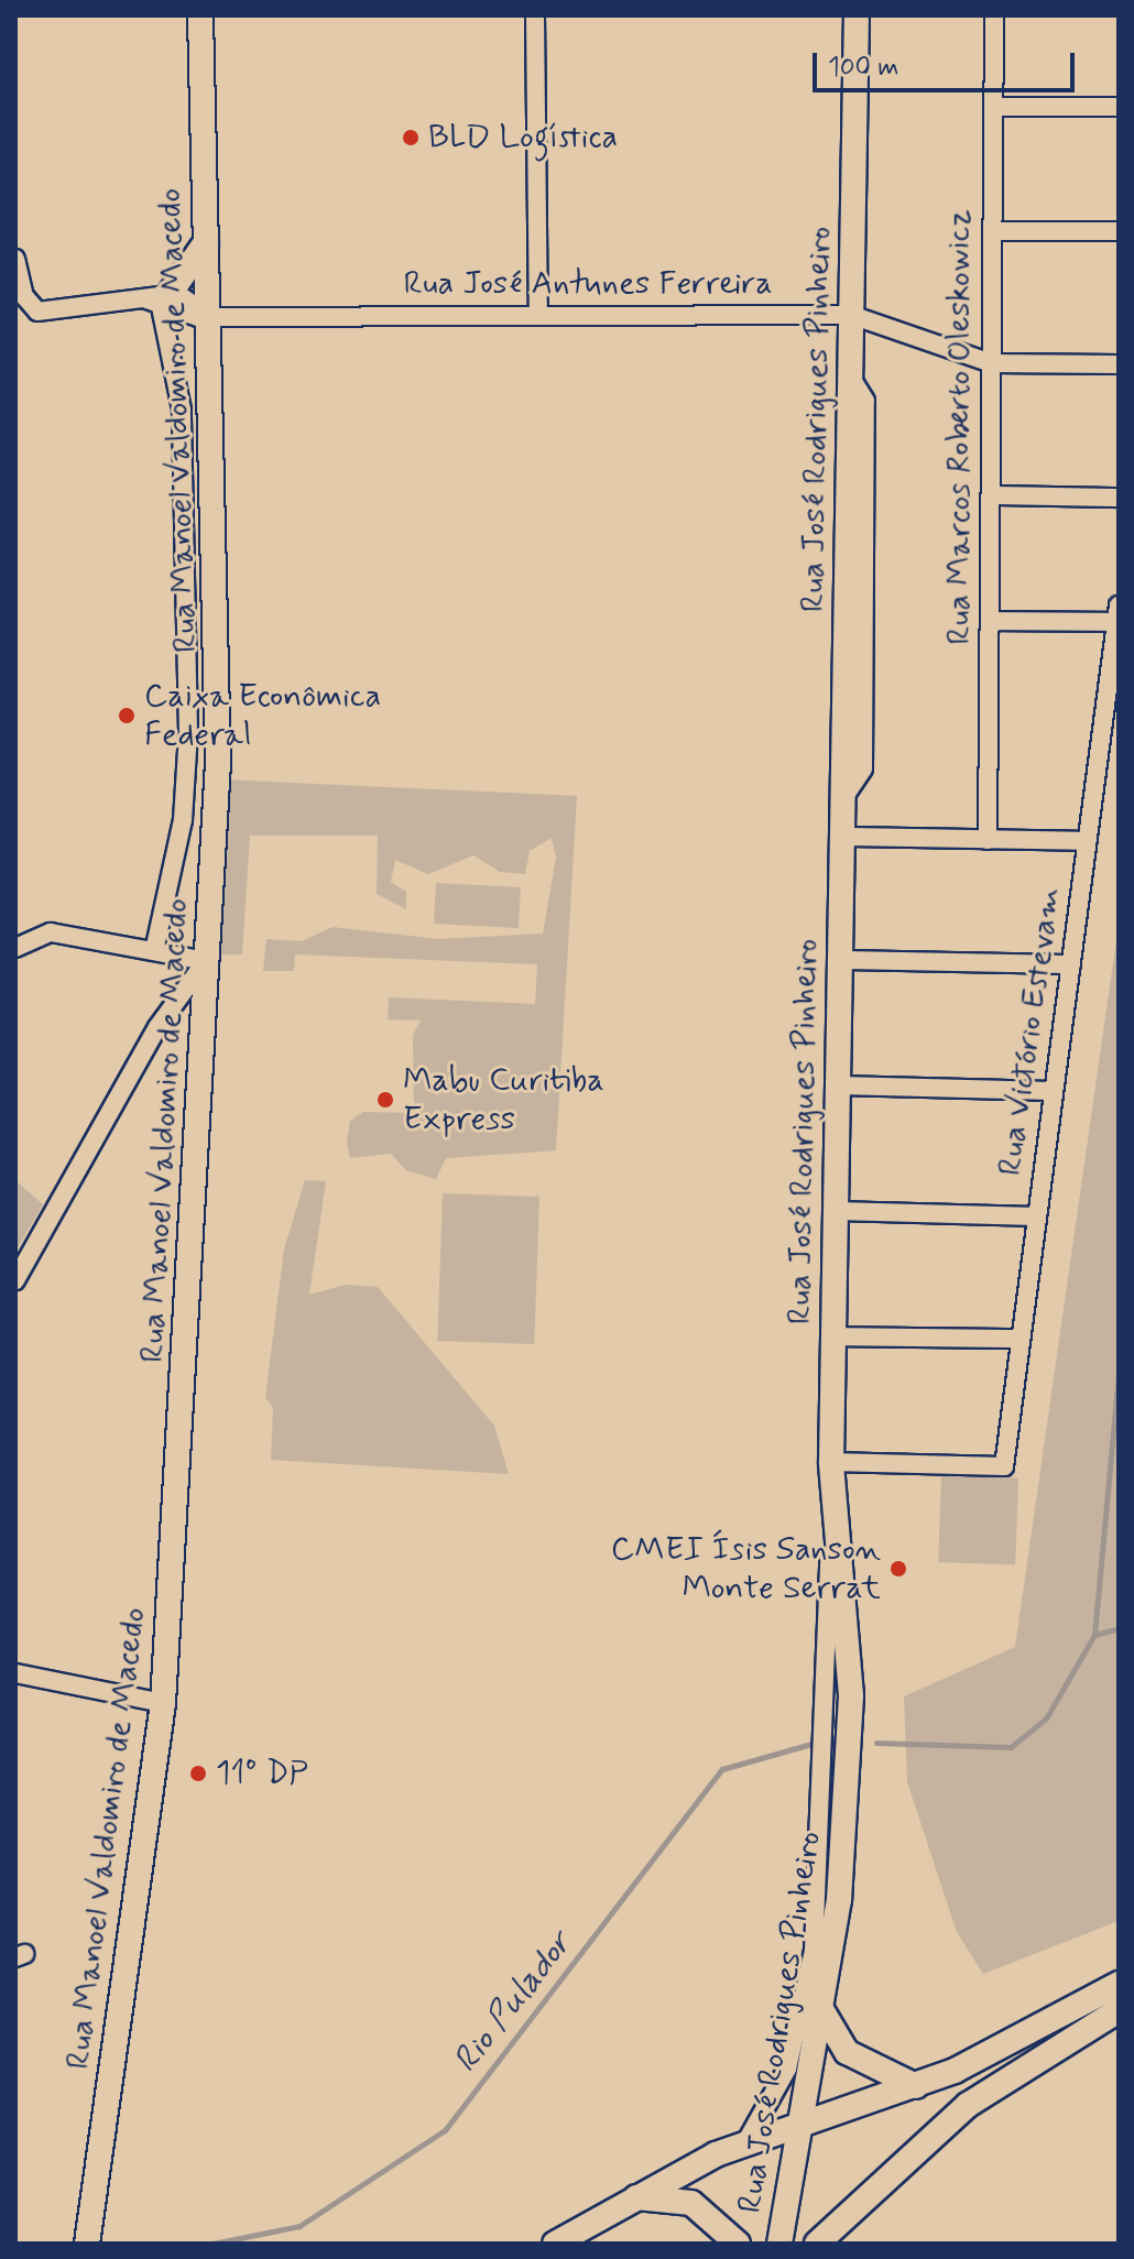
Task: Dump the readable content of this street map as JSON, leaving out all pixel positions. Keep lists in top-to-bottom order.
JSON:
{
  "streets": {
    "main road": ["Rua José Rodrigues Pinheiro", "Rua Manoel Valdomiro de Macedo"],
    "street": ["Rua José Antunes Ferreira", "Rua Marcos Roberto Oleskowicz", "Rua Victório Estevam"]
  },
  "crossings": [
    ["Rua José Antunes Ferreira", "Rua José Rodrigues Pinheiro"],
    ["Rua José Antunes Ferreira", "Rua Manoel Valdomiro de Macedo"],
    ["Rua José Antunes Ferreira", "Rua Marcos Roberto Oleskowicz"],
    ["Rua José Rodrigues Pinheiro", "Rua Victório Estevam"]
  ],
  "water": ["Rio Pulador"],
  "places": [
    "BLD Logística",
    "Caixa Econômica Federal",
    "Mabu Curitiba Express",
    "CMEI Ísis Sanson Monte Serrat",
    "11º DP"
  ],
  "scale_bar": "100 m"
}
